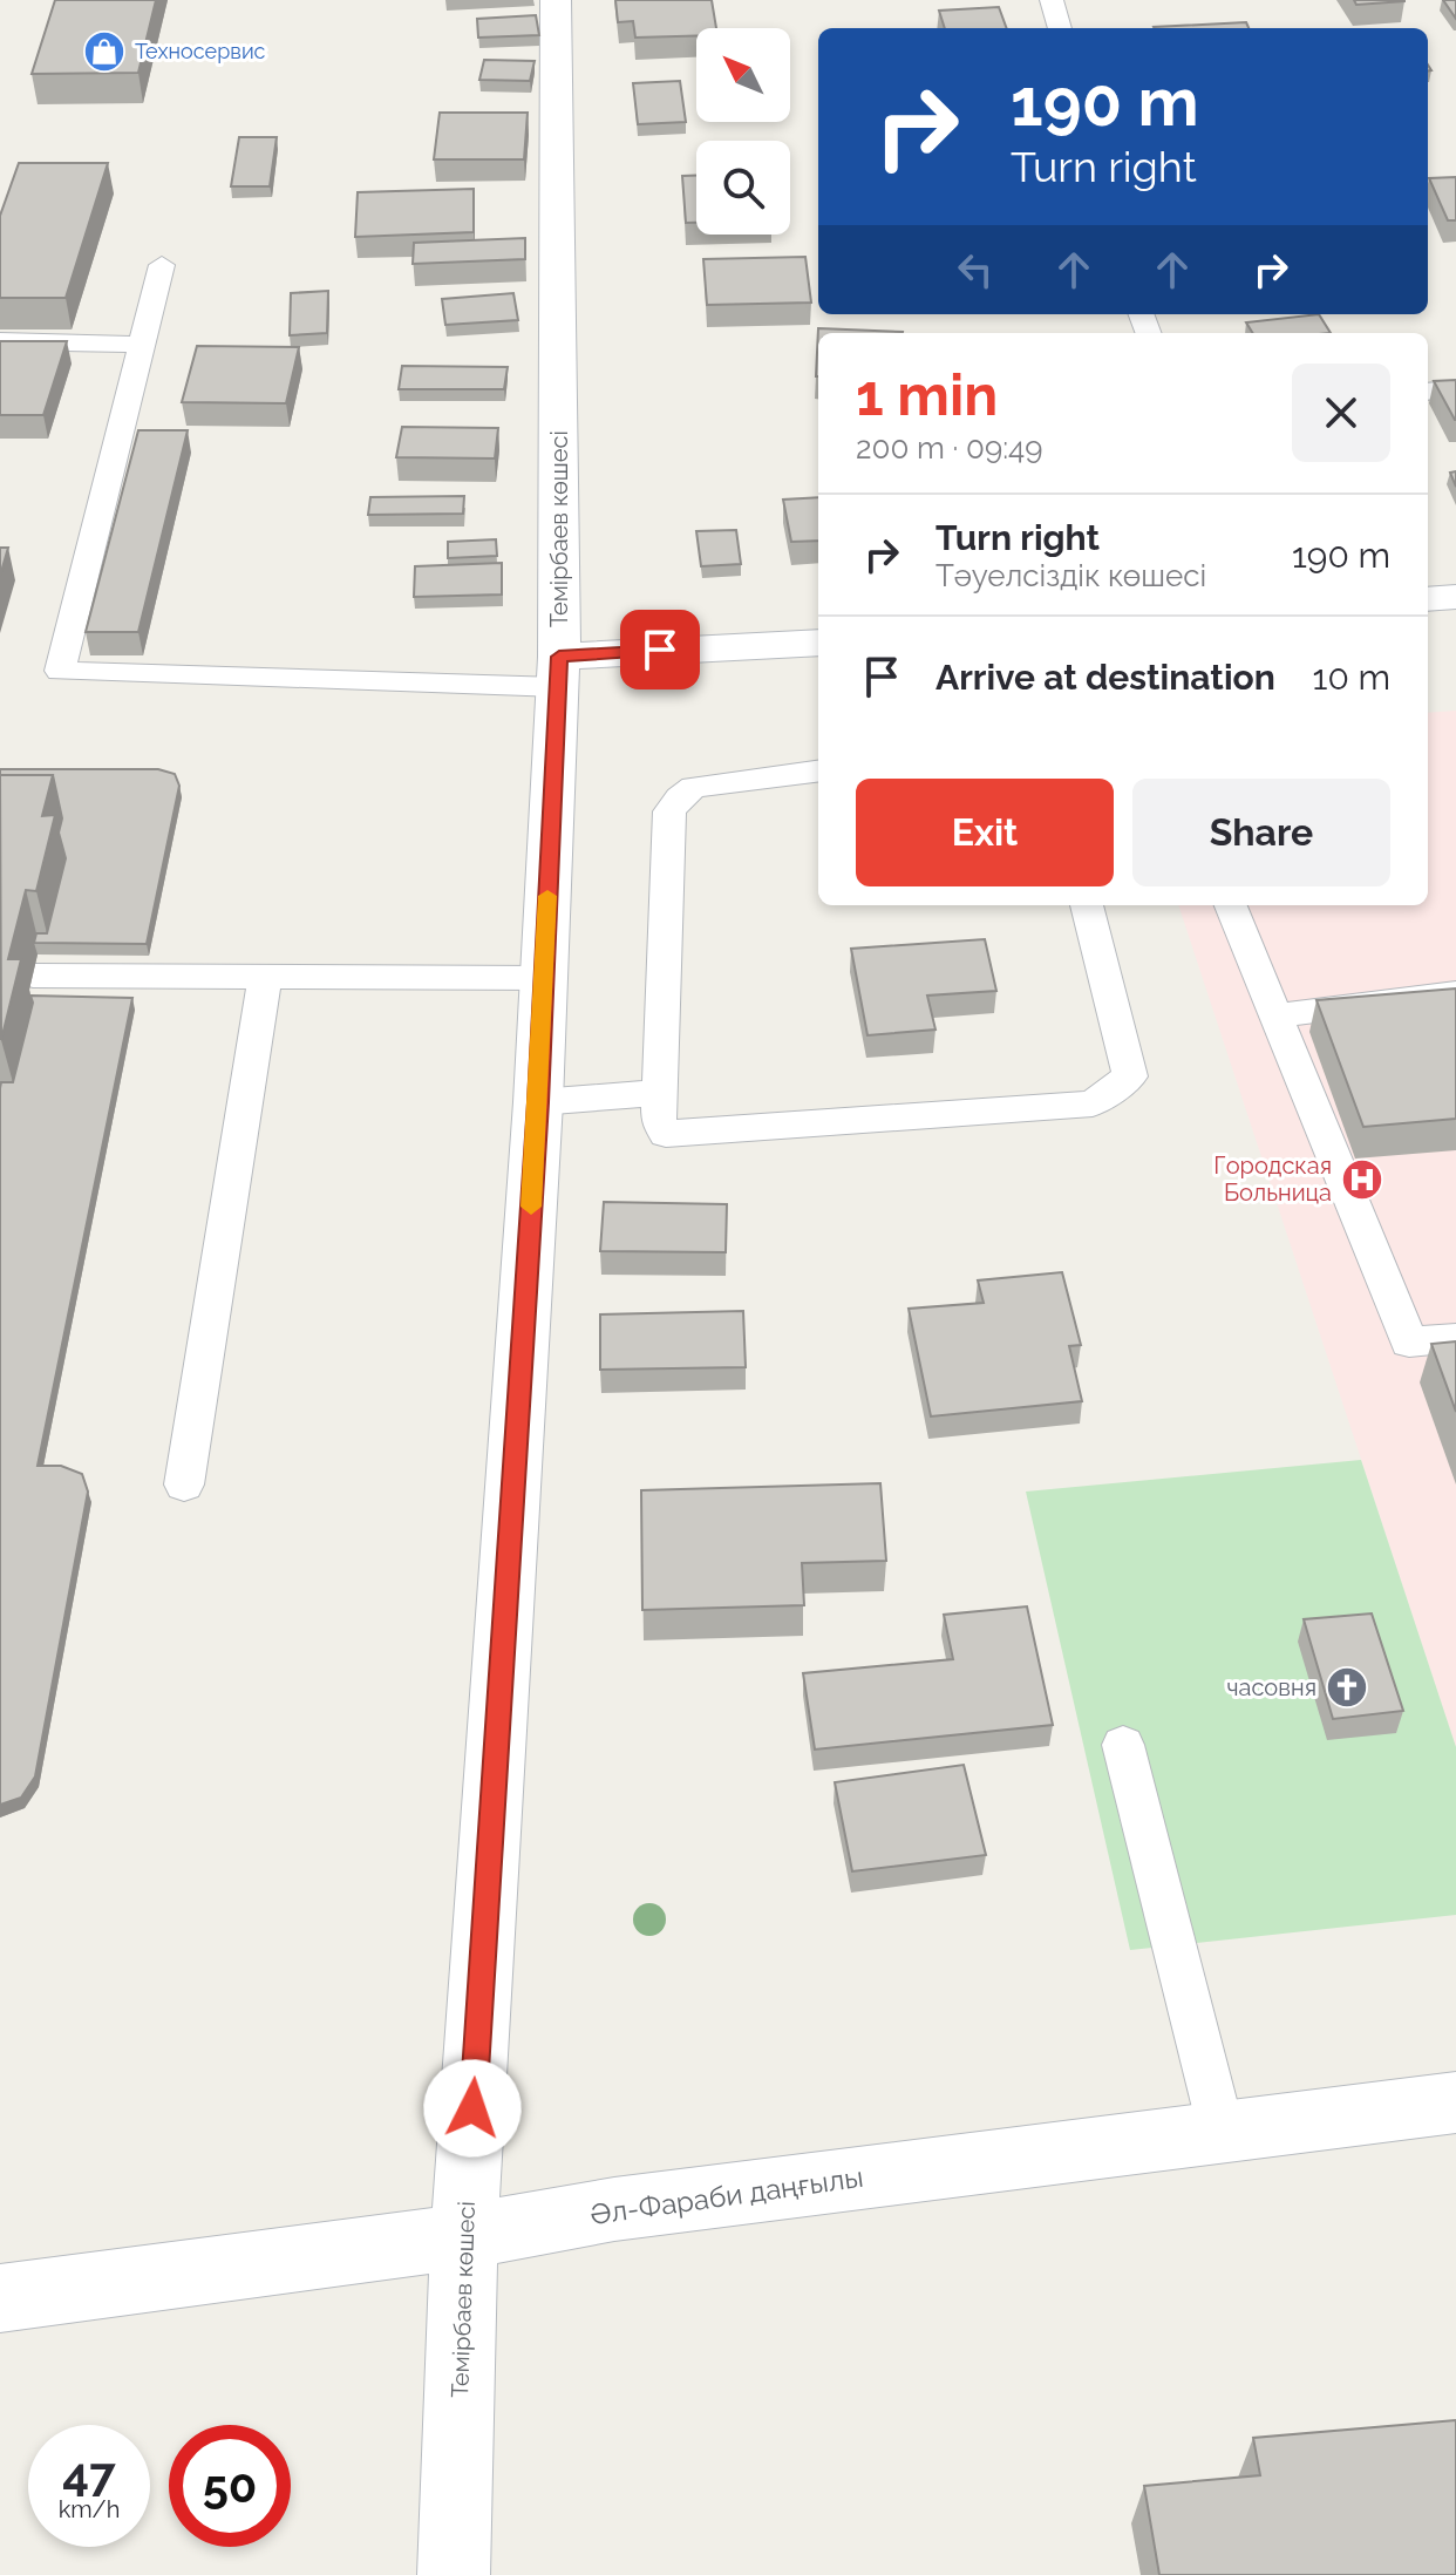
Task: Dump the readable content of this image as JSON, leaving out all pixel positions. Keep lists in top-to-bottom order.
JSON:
{
  "streets": {
    "main road": ["Темірбаев көшесі", "Әл-Фараби даңғылы"]
  },
  "crossings": [
    ["Темірбаев көшесі", "Әл-Фараби даңғылы"]
  ],
  "places": {
    "shop": ["Техносервис"],
    "hospital": ["Городская Больница"],
    "church": ["часовня"]
  },
  "north": "top left",
  "page": {
    "turn": ["190 m", "Turn right"],
    "heading": ["1 min", "200 m · 09:49"],
    "list": [
      {
        "name": "Turn right",
        "note": "Тәуелсіздік көшесі",
        "value": "190 m"
      },
      {
        "name": "Arrive at destination",
        "value": "10 m"
      }
    ],
    "buttons": ["Exit", "Share"],
    "speed": "47 km/h",
    "limit": "50"
  }
}
